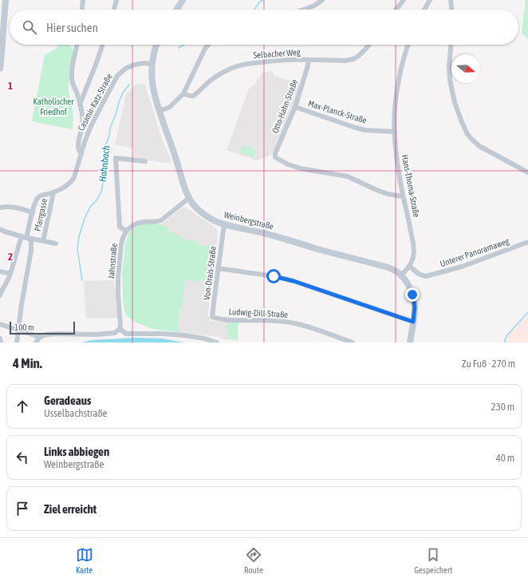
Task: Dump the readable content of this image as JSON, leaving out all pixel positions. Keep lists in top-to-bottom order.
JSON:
{
  "streets": {
    "street": [
      "Selbacher Weg",
      "Casimir-Katz-Straße",
      "Otto-Hahn-Straße",
      "Max-Planck-Straße",
      "Hans-Thoma-Straße",
      "Pfarrgasse",
      "Weinbergstraße",
      "Unterer Panoramaweg",
      "Jahnstraße",
      "Von-Drais-Straße",
      "Ludwig-Dill-Straße"
    ]
  },
  "crossings": [
    ["Selbacher Weg", "Otto-Hahn-Straße"],
    ["Casimir-Katz-Straße", "Pfarrgasse"],
    ["Casimir-Katz-Straße", "Weinbergstraße"],
    ["Otto-Hahn-Straße", "Max-Planck-Straße"],
    ["Otto-Hahn-Straße", "Hans-Thoma-Straße"],
    ["Max-Planck-Straße", "Hans-Thoma-Straße"],
    ["Hans-Thoma-Straße", "Unterer Panoramaweg"],
    ["Weinbergstraße", "Von-Drais-Straße"],
    ["Von-Drais-Straße", "Ludwig-Dill-Straße"]
  ],
  "water": ["Hahnbach"],
  "parks": ["Katholischer Friedhof"],
  "scale_bar": "100 m",
  "north": "right",
  "page": {
    "search": "Hier suchen",
    "scale": "100 m",
    "heading": ["4 Min.", "Zu Fuß · 270 m"],
    "list": [
      ["Geradeaus", "Usselbachstraße", "230 m"],
      ["Links abbiegen", "Weinbergstraße", "40 m"],
      "Ziel erreicht"
    ],
    "nav": ["Karte", "Route", "Gespeichert"]
  },
  "grid": {
    "rows": ["1", "2"]
  }
}
